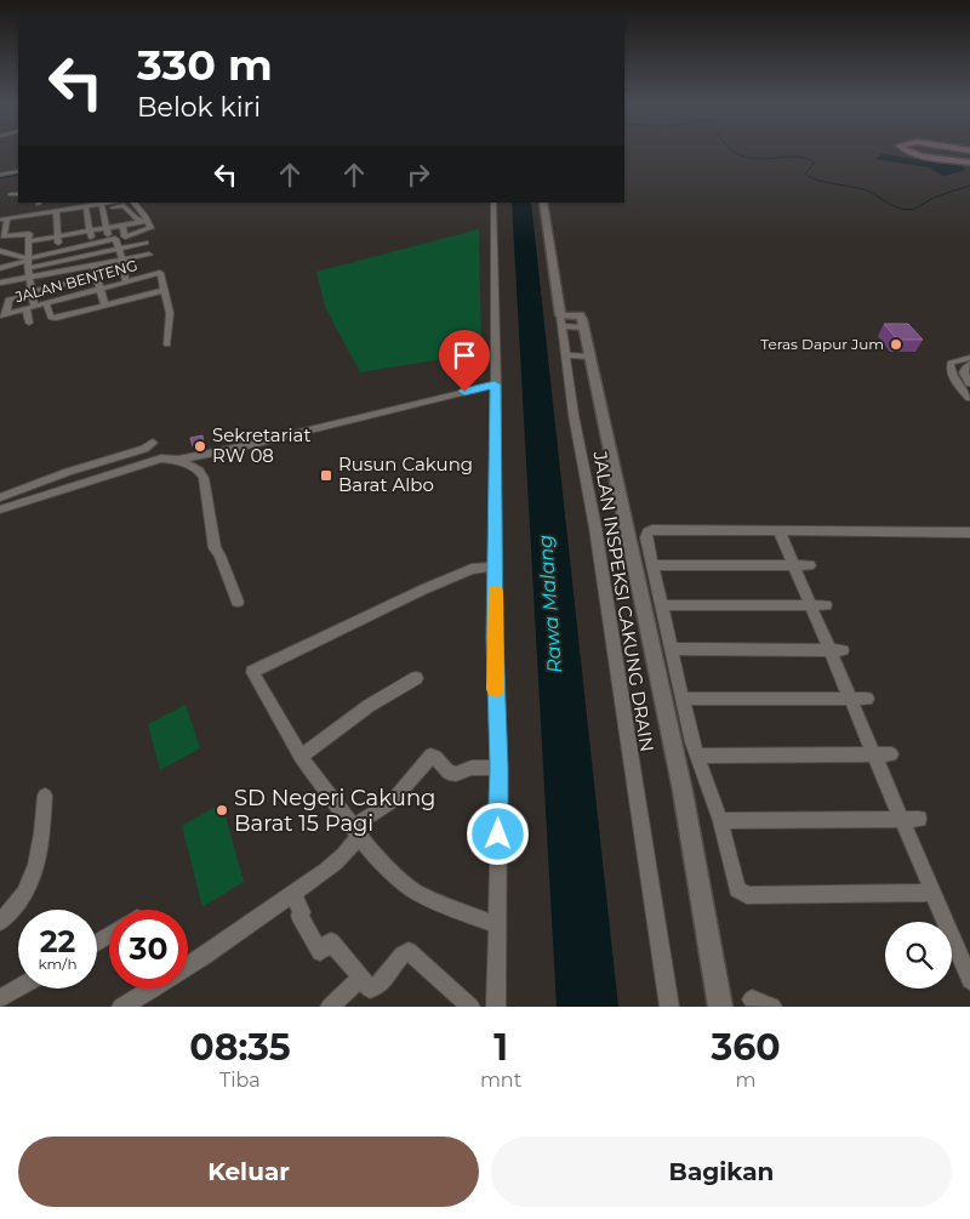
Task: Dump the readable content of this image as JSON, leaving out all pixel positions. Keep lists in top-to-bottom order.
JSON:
{
  "streets": {
    "street": ["JALAN BENTENG", "JALAN INSPEKSI CAKUNG DRAIN"]
  },
  "water": ["Rawa Malang"],
  "places": {
    "other": ["Teras Dapur Jum", "Sekretariat RW 08", "SD Negeri Cakung Barat 15 Pagi"],
    "transit": ["Rusun Cakung Barat Albo"]
  },
  "page": {
    "turn": ["330 m", "Belok kiri"],
    "speed": "22 km/h",
    "limit": "30",
    "eta": [
      "08:35",
      "Tiba",
      "1",
      "mnt",
      "360",
      "m"
    ],
    "buttons": ["Keluar", "Bagikan"]
  }
}
